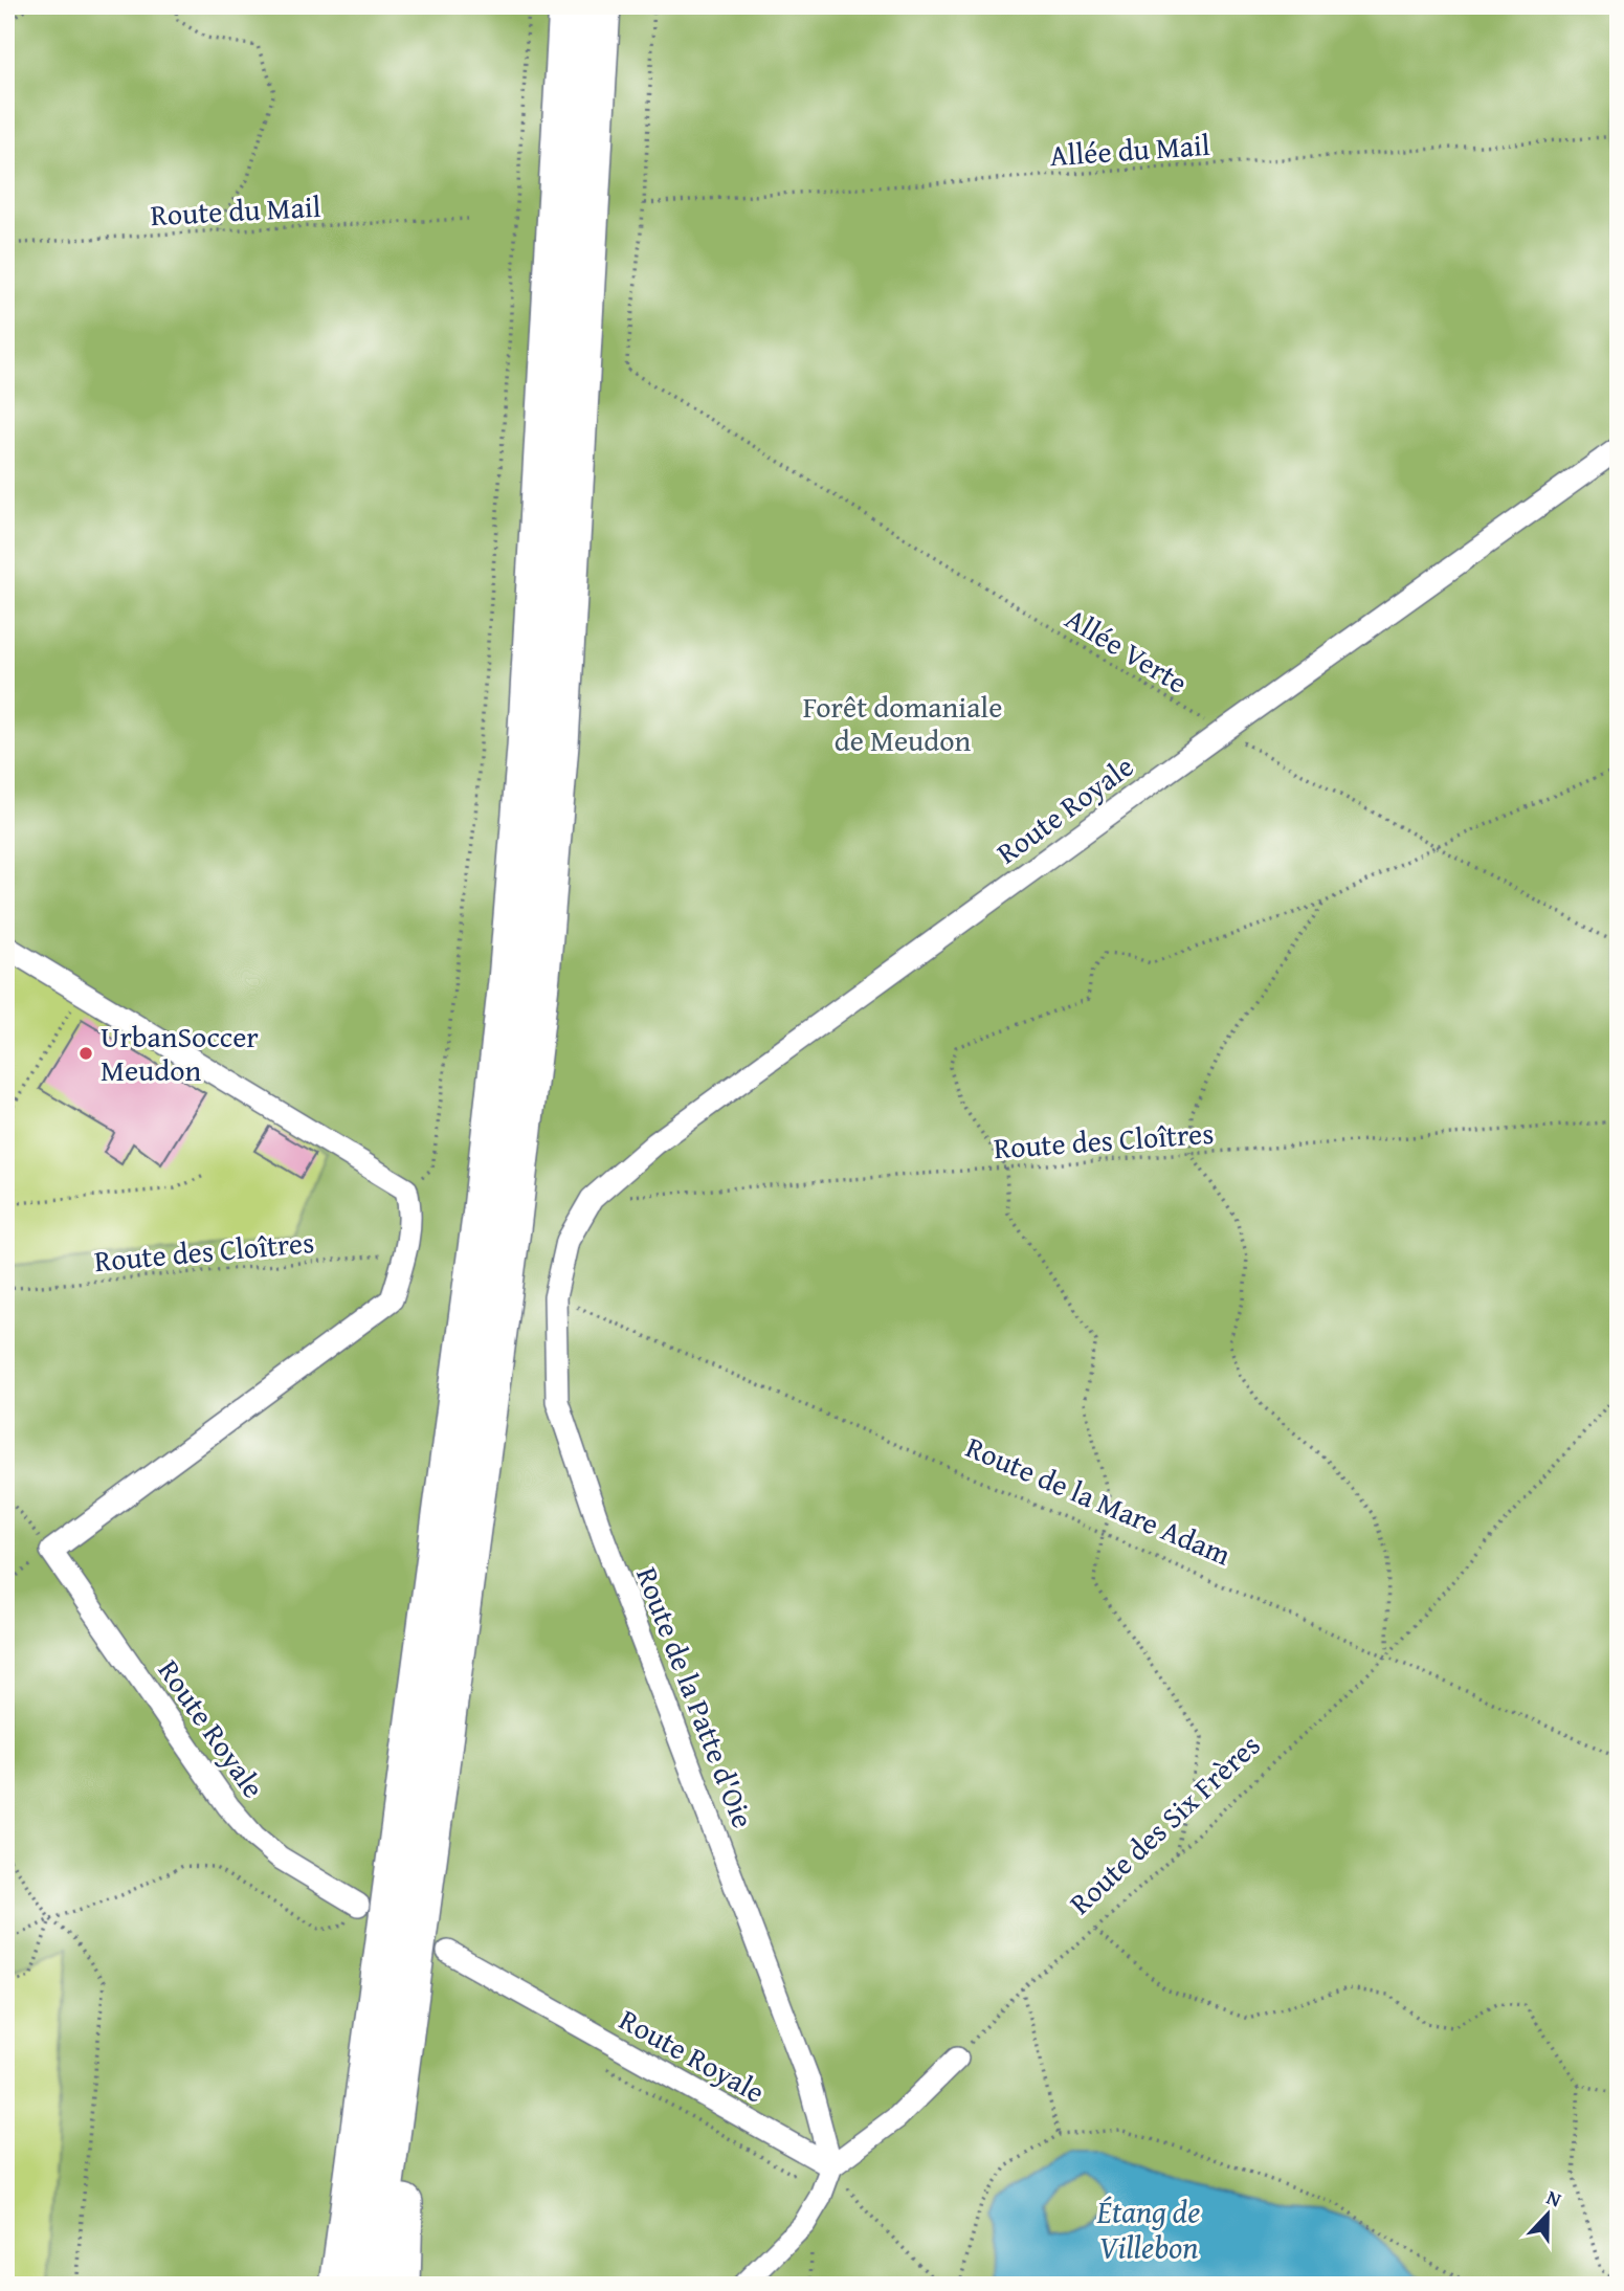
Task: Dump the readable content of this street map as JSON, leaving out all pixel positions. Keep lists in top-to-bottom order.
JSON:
{
  "streets": {
    "street": ["Route Royale", "Route de la Patte d'Oie"],
    "path": [
      "Allée du Mail",
      "Route du Mail",
      "Allée Verte",
      "Route des Cloîtres",
      "Route de la Mare Adam",
      "Route des Six Frères"
    ]
  },
  "crossings": [
    ["Allée du Mail", "Allée Verte"],
    ["Allée Verte", "Route Royale"],
    ["Route Royale", "Route des Cloîtres"],
    ["Route Royale", "Route de la Patte d'Oie"],
    ["Route de la Mare Adam", "Route de la Patte d'Oie"],
    ["Route de la Mare Adam", "Route des Six Frères"]
  ],
  "water": ["Étang de Villebon"],
  "parks": ["Forêt domaniale de Meudon"],
  "places": ["UrbanSoccer Meudon"],
  "north": "top"
}
